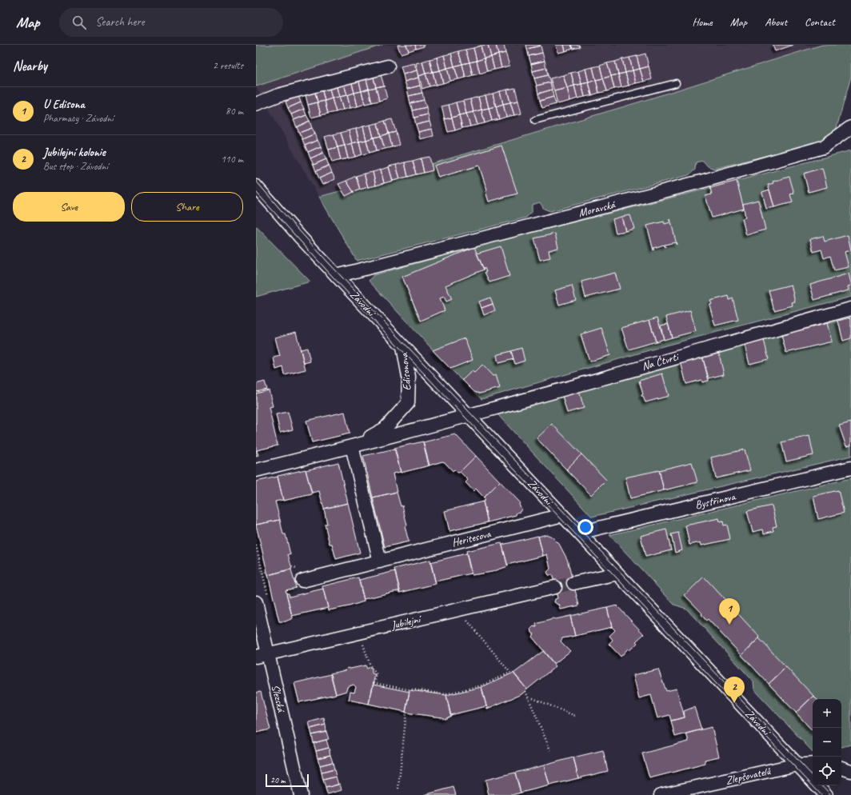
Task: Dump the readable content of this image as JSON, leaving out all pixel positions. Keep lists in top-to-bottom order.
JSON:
{
  "streets": {
    "street": [
      "Moravská",
      "Závodní",
      "Na Čtvrti",
      "Edisonova",
      "Bystřinova",
      "Heritesova",
      "Jubilejní",
      "Slezská",
      "Zlepšovatelů"
    ]
  },
  "crossings": [
    ["Moravská", "Závodní"],
    ["Závodní", "Na Čtvrti"],
    ["Závodní", "Edisonova"],
    ["Závodní", "Bystřinova"],
    ["Závodní", "Heritesova"],
    ["Závodní", "Zlepšovatelů"],
    ["Na Čtvrti", "Edisonova"],
    ["Jubilejní", "Slezská"]
  ],
  "scale_bar": "20 m",
  "page": {
    "header": "Map",
    "search": "Search here",
    "nav": [
      "Home",
      "Map",
      "About",
      "Contact"
    ],
    "heading": ["Nearby", "2 results"],
    "list": [
      {
        "mark": "1",
        "name": "U Edisona",
        "note": "Pharmacy · Závodní",
        "value": "80 m"
      },
      {
        "mark": "2",
        "name": "Jubilejní kolonie",
        "note": "Bus stop · Závodní",
        "value": "110 m"
      }
    ],
    "buttons": ["Save", "Share"],
    "pins": ["1", "2"],
    "map_buttons": ["+", "−"],
    "scale": "20 m"
  }
}
